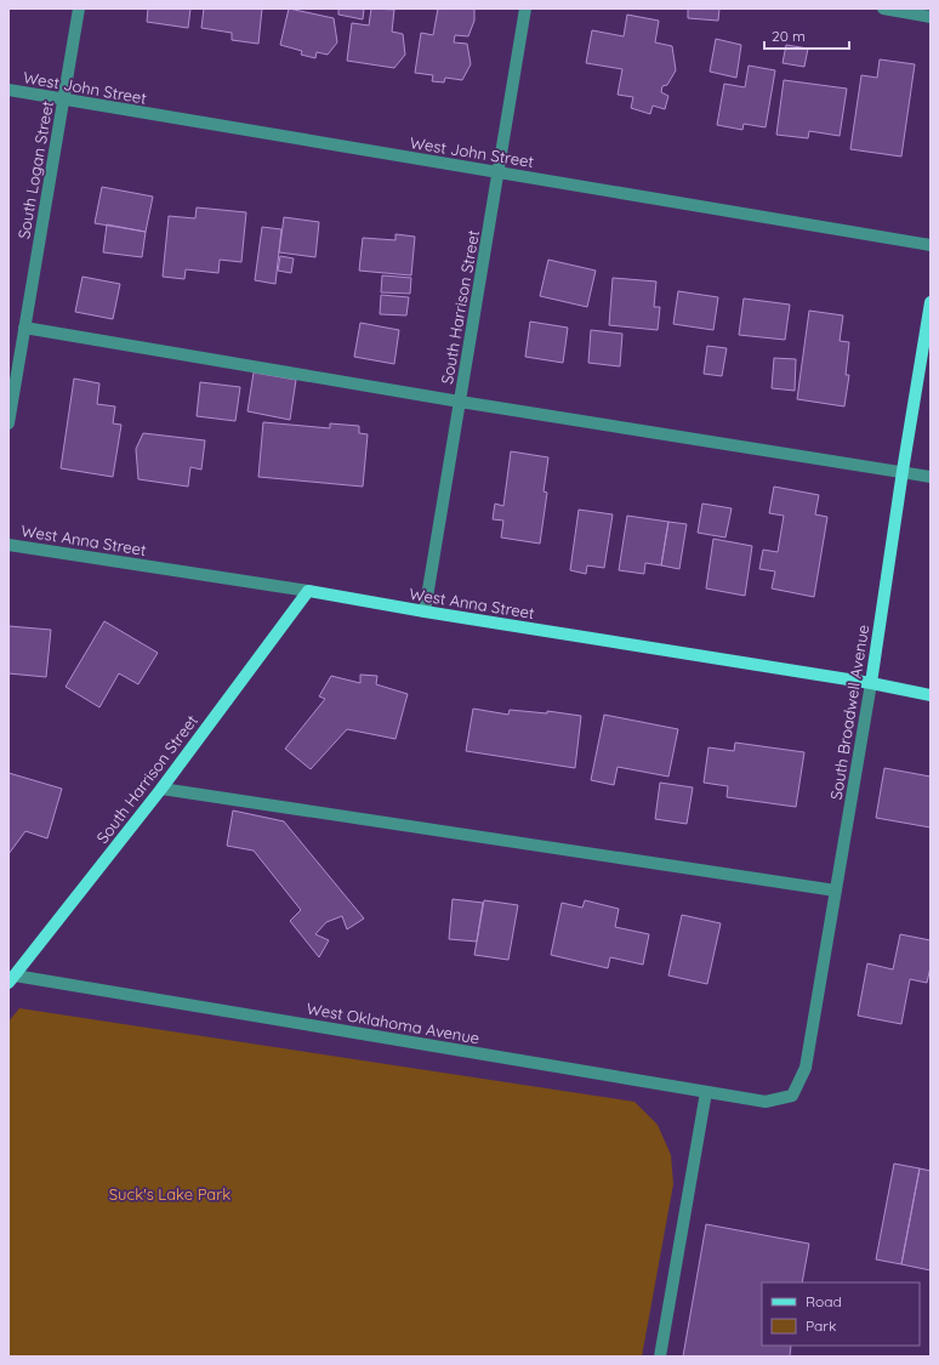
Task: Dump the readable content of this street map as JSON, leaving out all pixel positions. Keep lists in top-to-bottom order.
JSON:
{
  "streets": {
    "main road": ["South Harrison Street", "West Anna Street", "South Broadwell Avenue"],
    "street": ["West John Street", "South Logan Street", "West Oklahoma Avenue"]
  },
  "crossings": [
    ["West John Street", "South Logan Street"],
    ["West John Street", "South Harrison Street"],
    ["South Harrison Street", "West Anna Street"],
    ["South Harrison Street", "West Oklahoma Avenue"],
    ["West Anna Street", "South Broadwell Avenue"],
    ["South Broadwell Avenue", "West Oklahoma Avenue"]
  ],
  "parks": ["Suck's Lake Park"],
  "legend": ["Road", "Park"],
  "scale_bar": "20 m"
}
